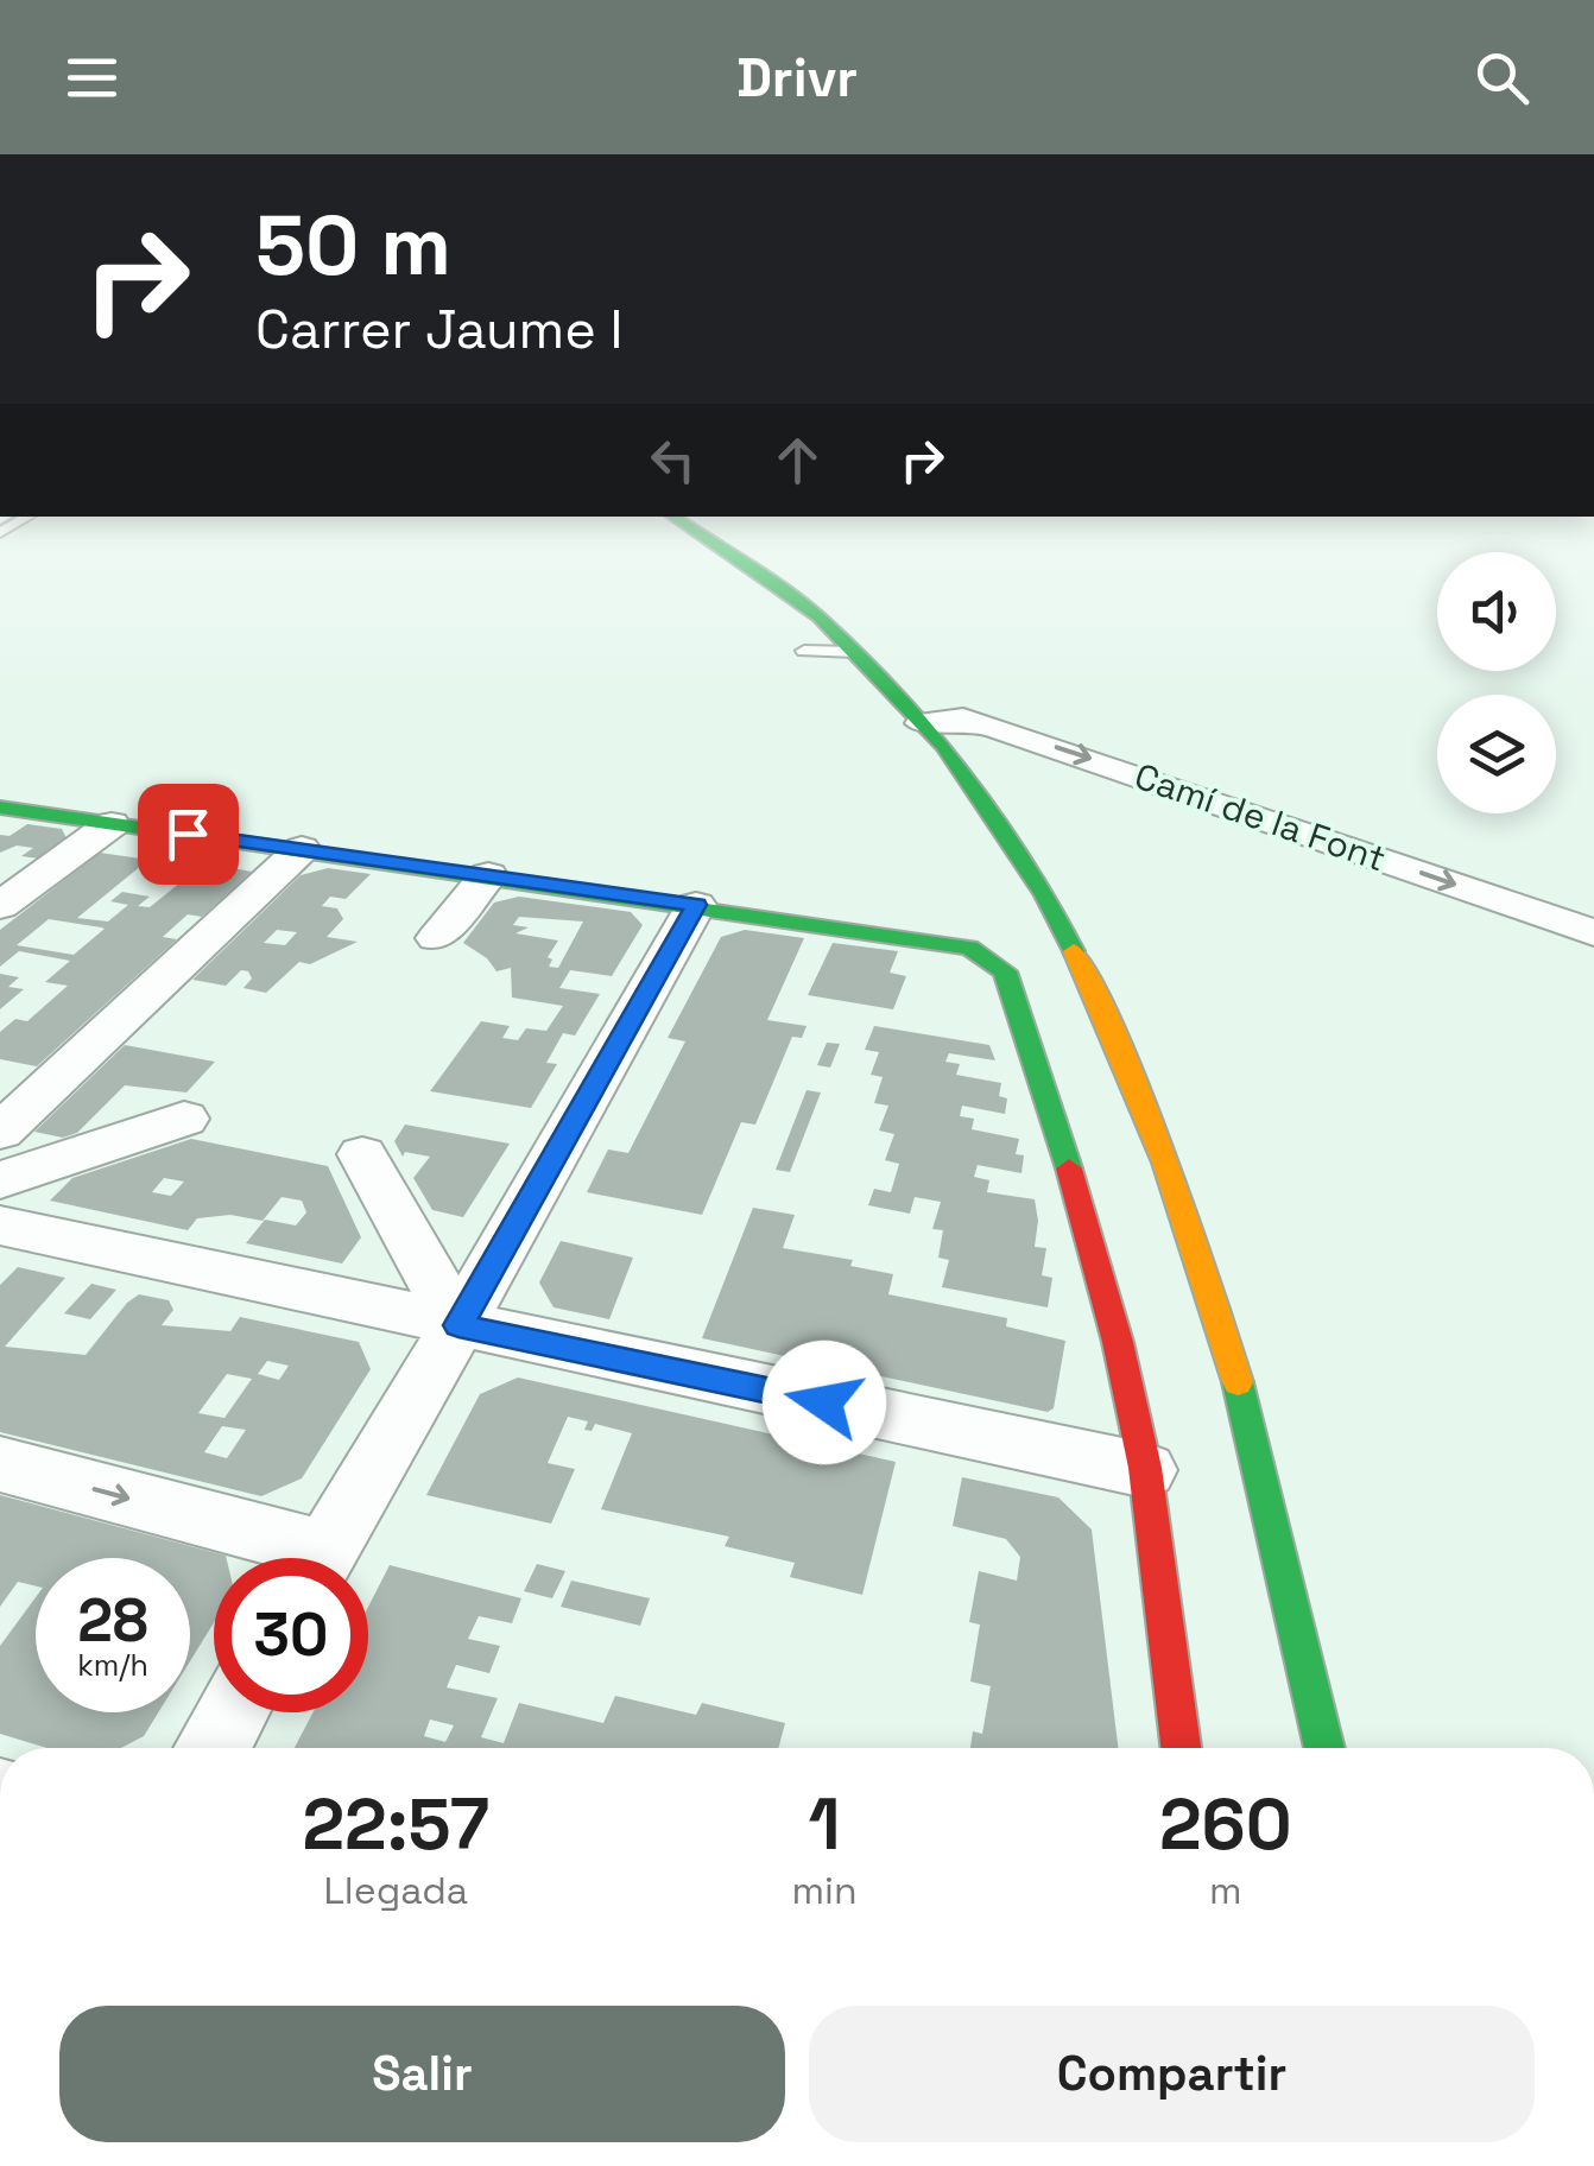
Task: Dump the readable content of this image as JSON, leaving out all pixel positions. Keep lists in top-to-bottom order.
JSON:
{
  "streets": {
    "street": ["Camí de la Font"]
  },
  "one_way": ["Camí de la Font"],
  "page": {
    "header": "Drivr",
    "turn": ["50 m", "Carrer Jaume I"],
    "speed": "28 km/h",
    "limit": "30",
    "eta": [
      "22:57",
      "Llegada",
      "1",
      "min",
      "260",
      "m"
    ],
    "buttons": ["Salir", "Compartir"]
  }
}
